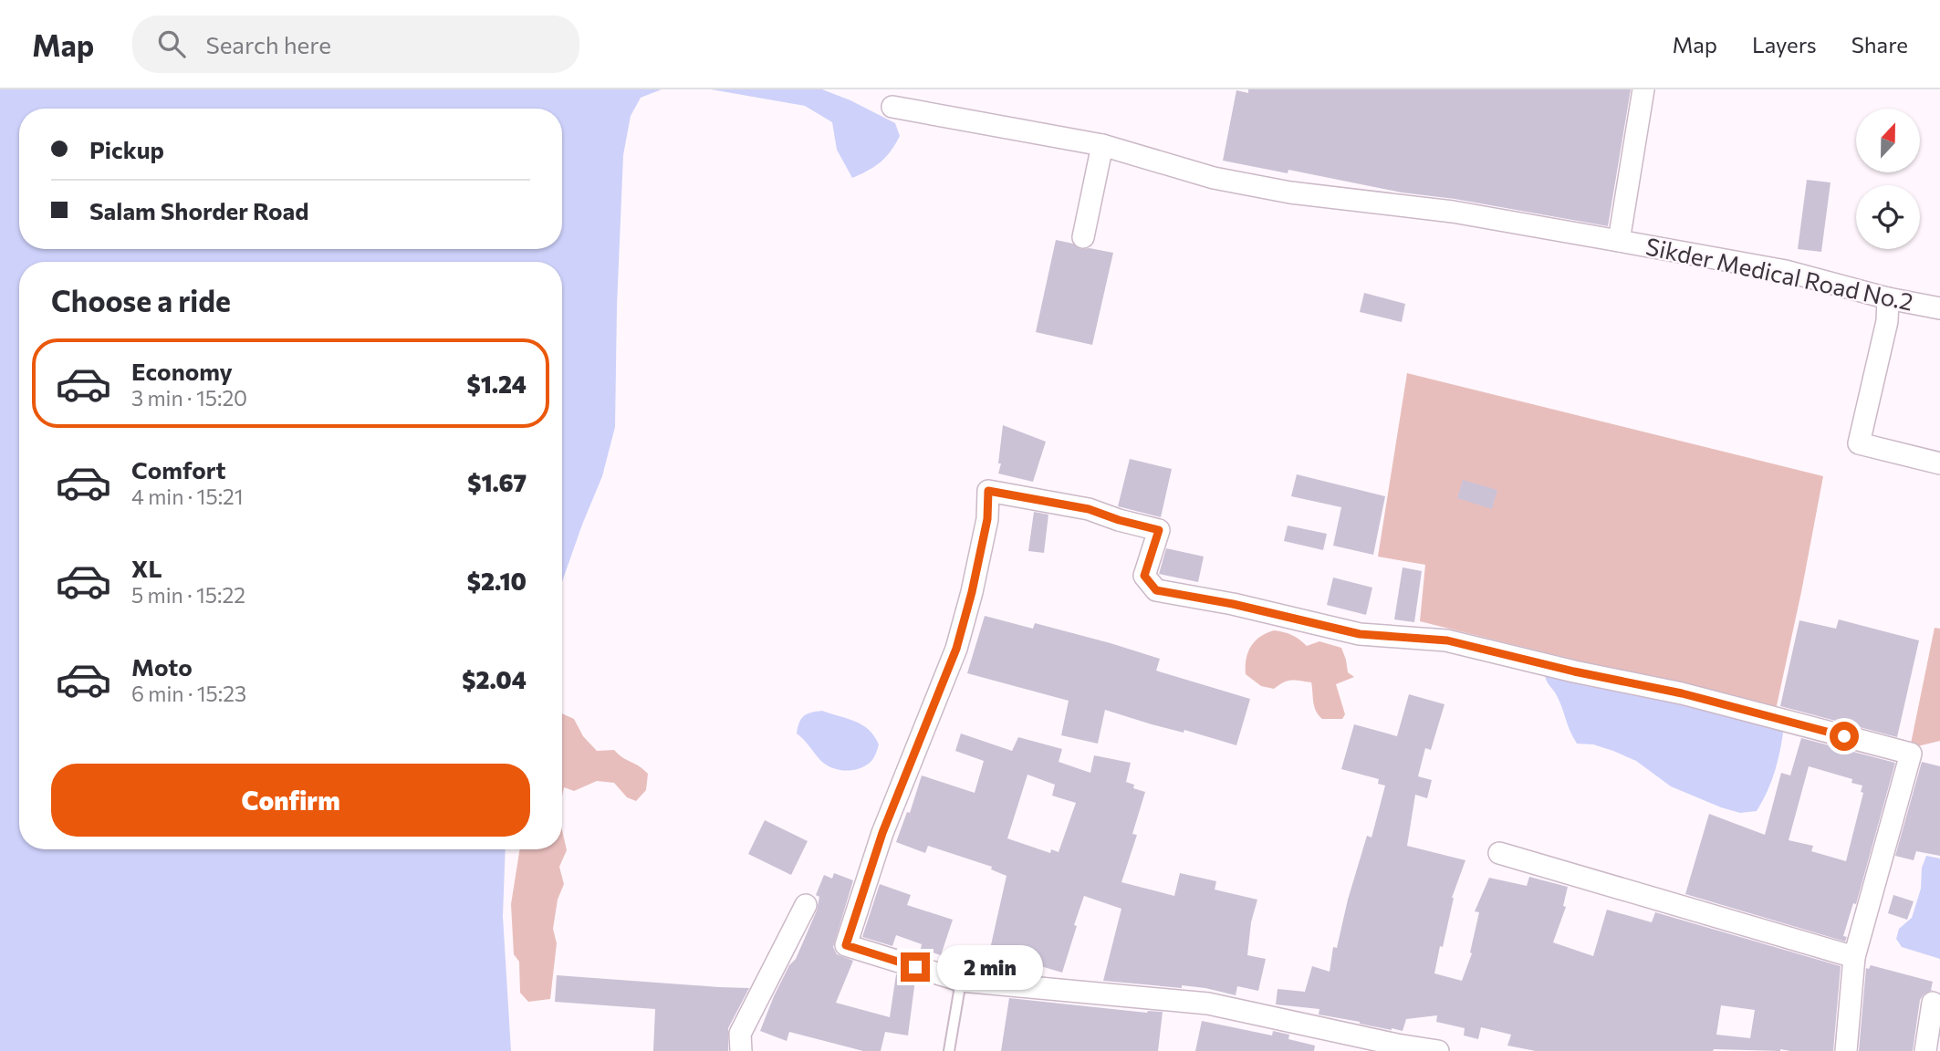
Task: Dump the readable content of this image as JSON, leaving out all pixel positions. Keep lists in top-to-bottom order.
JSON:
{
  "streets": {
    "street": ["Sikder Medical Road No.2"]
  },
  "north": "top",
  "page": {
    "header": "Map",
    "search": "Search here",
    "nav": ["Map", "Layers", "Share"],
    "banner": ["Pickup", "Salam Shorder Road"],
    "heading": "Choose a ride",
    "list": [
      {
        "name": "Economy",
        "note": "3 min · 15:20",
        "value": "$1.24"
      },
      {
        "name": "Comfort",
        "note": "4 min · 15:21",
        "value": "$1.67"
      },
      {
        "name": "XL",
        "note": "5 min · 15:22",
        "value": "$2.10"
      },
      {
        "name": "Moto",
        "note": "6 min · 15:23",
        "value": "$2.04"
      }
    ],
    "buttons": "Confirm",
    "bubble": "2 min"
  }
}
